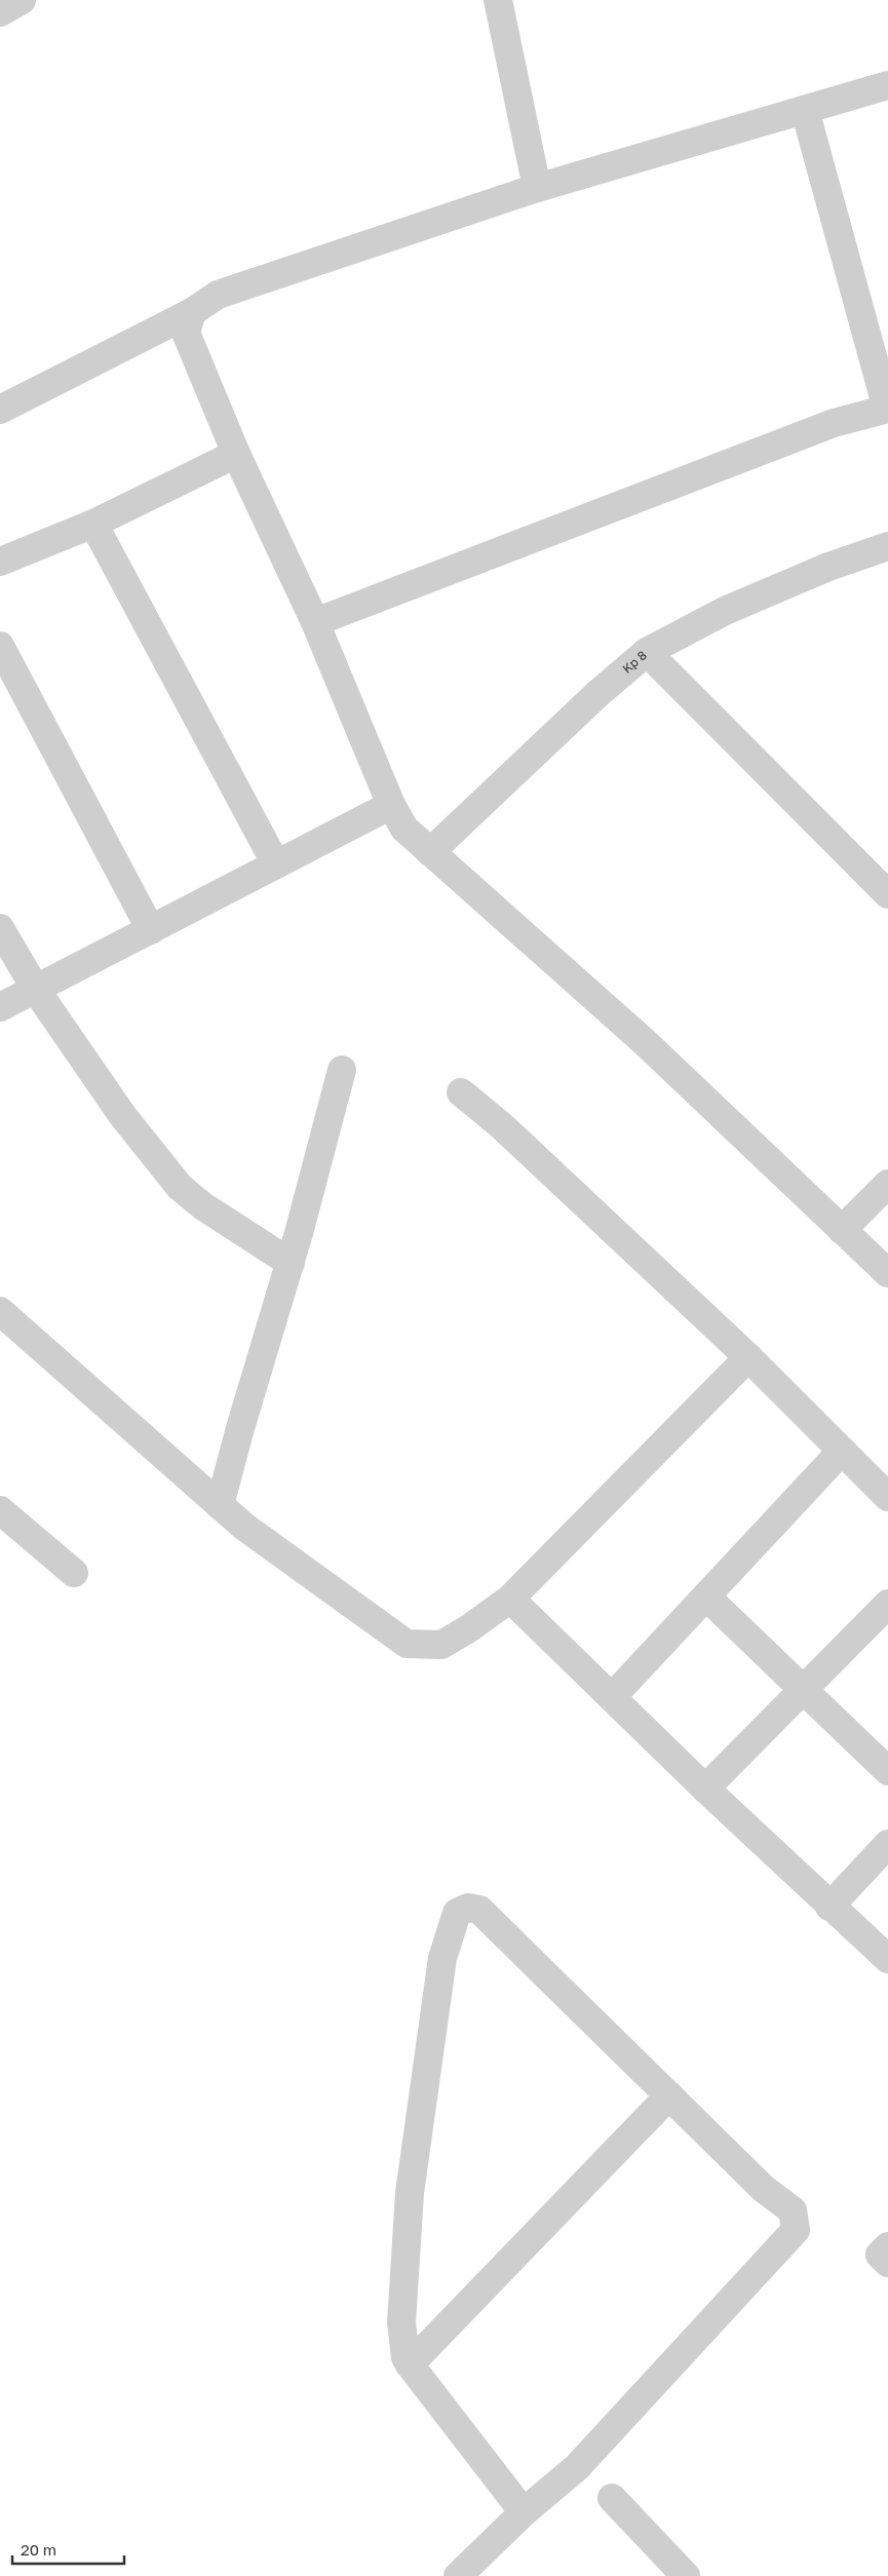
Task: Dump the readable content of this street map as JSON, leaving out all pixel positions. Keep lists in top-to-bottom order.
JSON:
{
  "streets": {
    "street": ["Kp 8"]
  },
  "scale_bar": "20 m"
}
